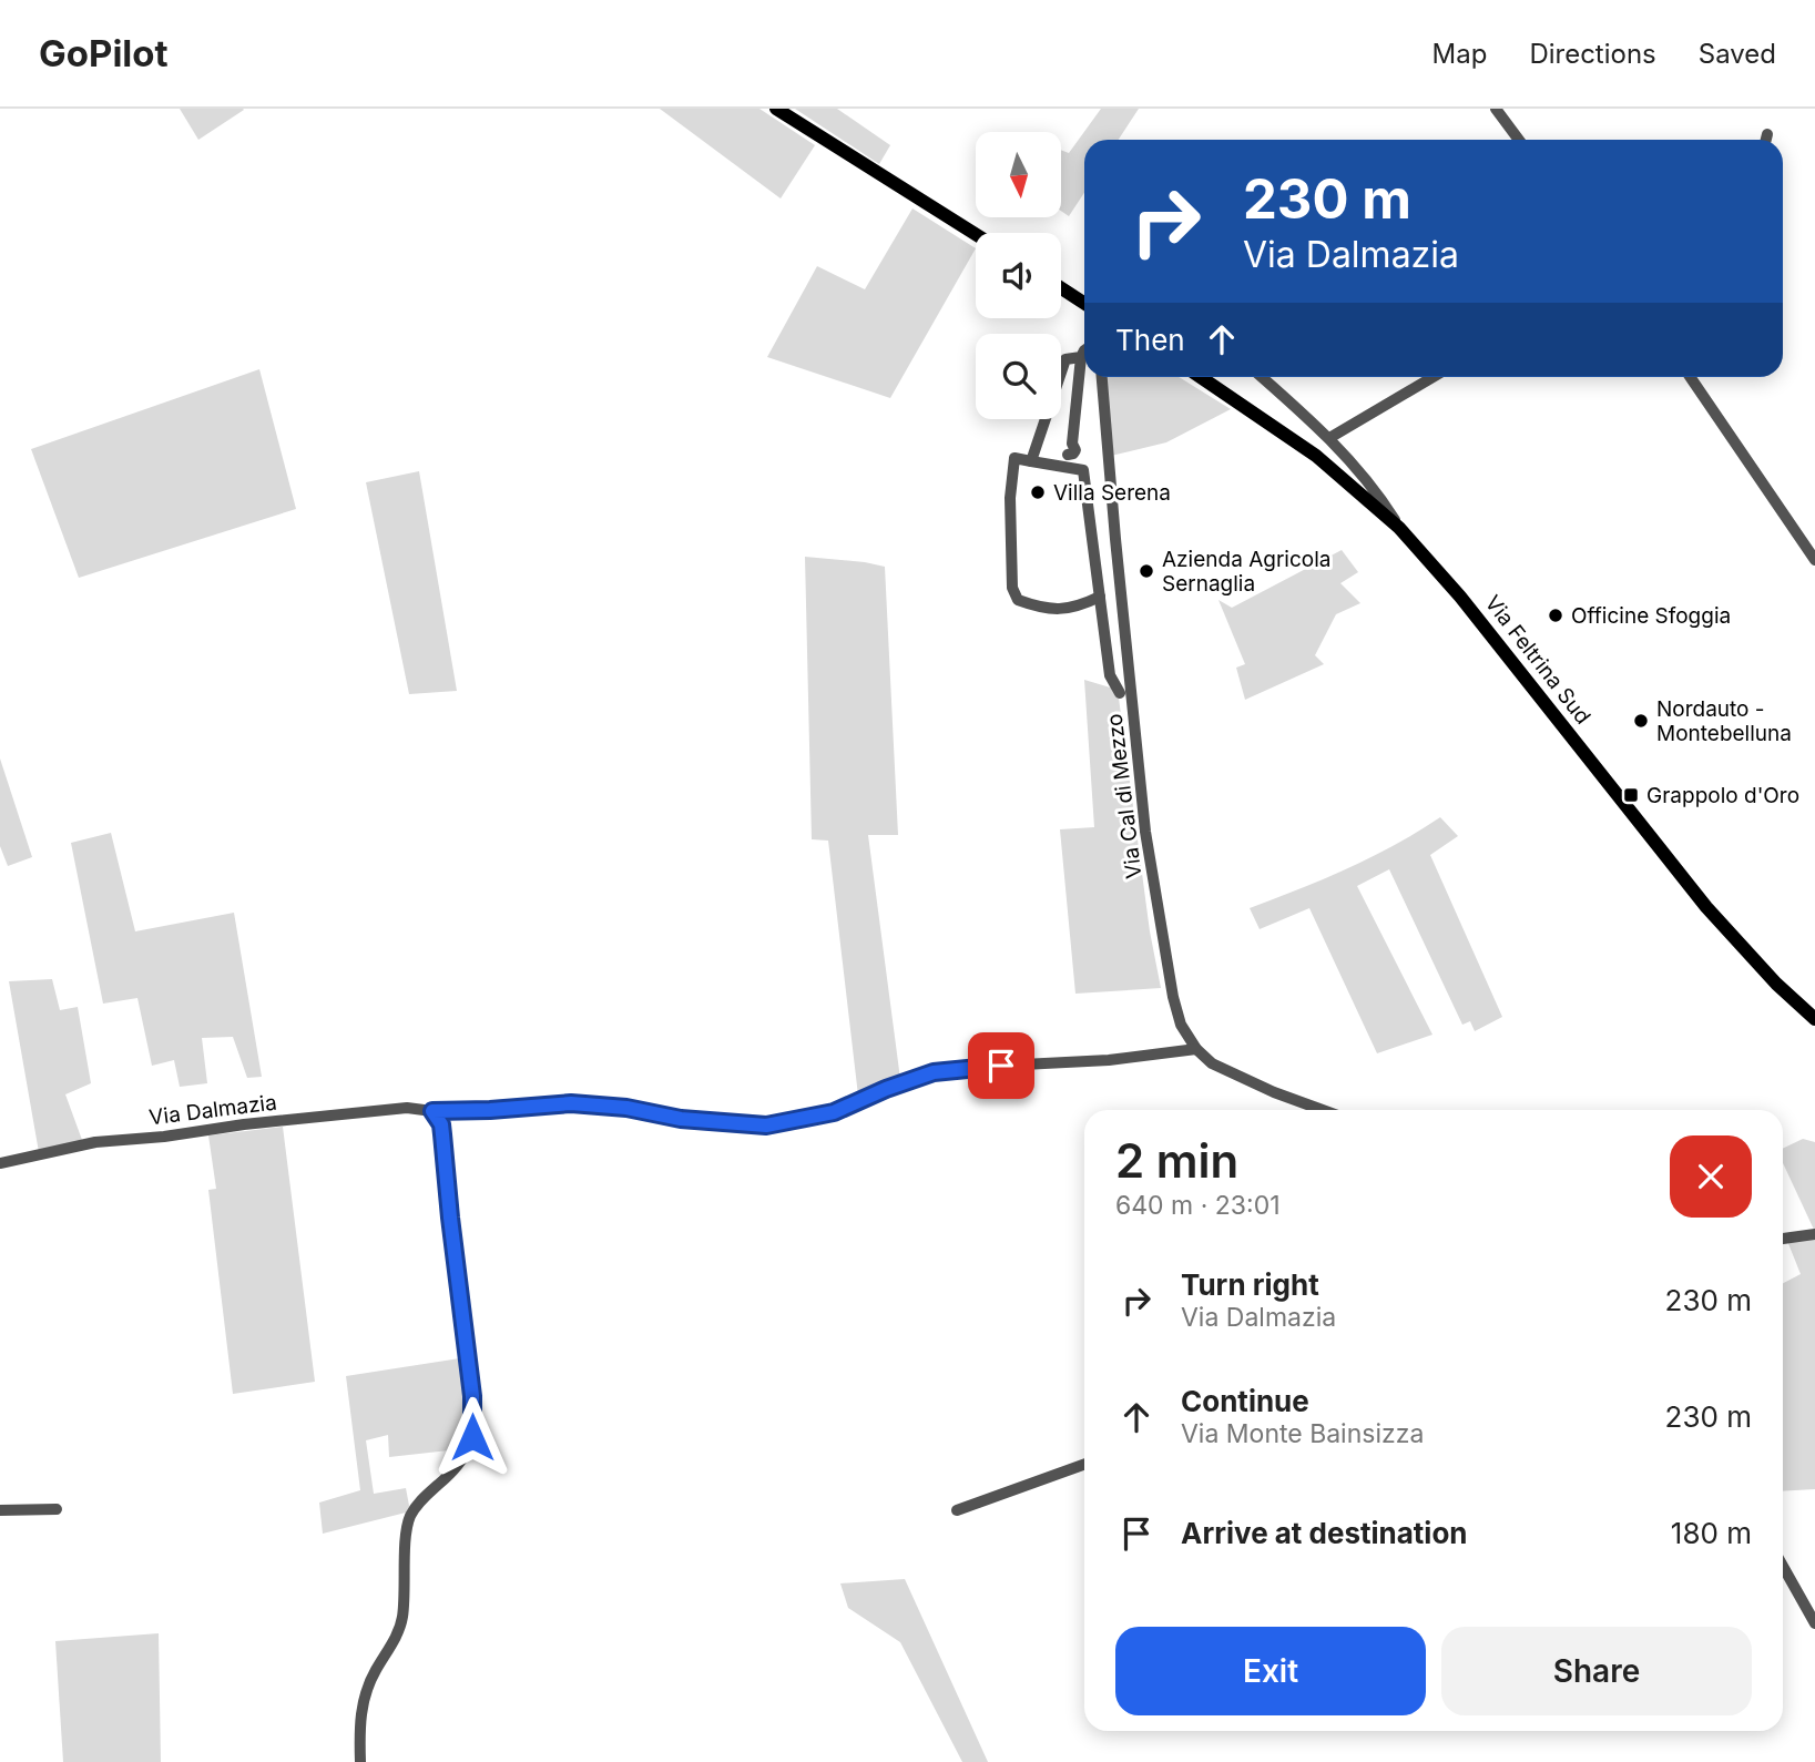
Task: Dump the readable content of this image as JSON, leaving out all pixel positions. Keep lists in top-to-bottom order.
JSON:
{
  "streets": {
    "main road": ["Via Feltrina Sud"],
    "street": ["Via Cal di Mezzo", "Via Dalmazia"]
  },
  "crossings": [
    ["Via Cal di Mezzo", "Via Dalmazia"]
  ],
  "places": {
    "other": [
      "Villa Serena",
      "Azienda Agricola Sernaglia",
      "Officine Sfoggia",
      "Nordauto - Montebelluna"
    ],
    "transit": ["Grappolo d'Oro"]
  },
  "north": "bottom",
  "page": {
    "header": "GoPilot",
    "nav": ["Map", "Directions", "Saved"],
    "turn": ["230 m", "Via Dalmazia"],
    "then": "Then",
    "heading": ["2 min", "640 m · 23:01"],
    "list": [
      {
        "name": "Turn right",
        "note": "Via Dalmazia",
        "value": "230 m"
      },
      {
        "name": "Continue",
        "note": "Via Monte Bainsizza",
        "value": "230 m"
      },
      {
        "name": "Arrive at destination",
        "value": "180 m"
      }
    ],
    "buttons": ["Exit", "Share"]
  }
}
